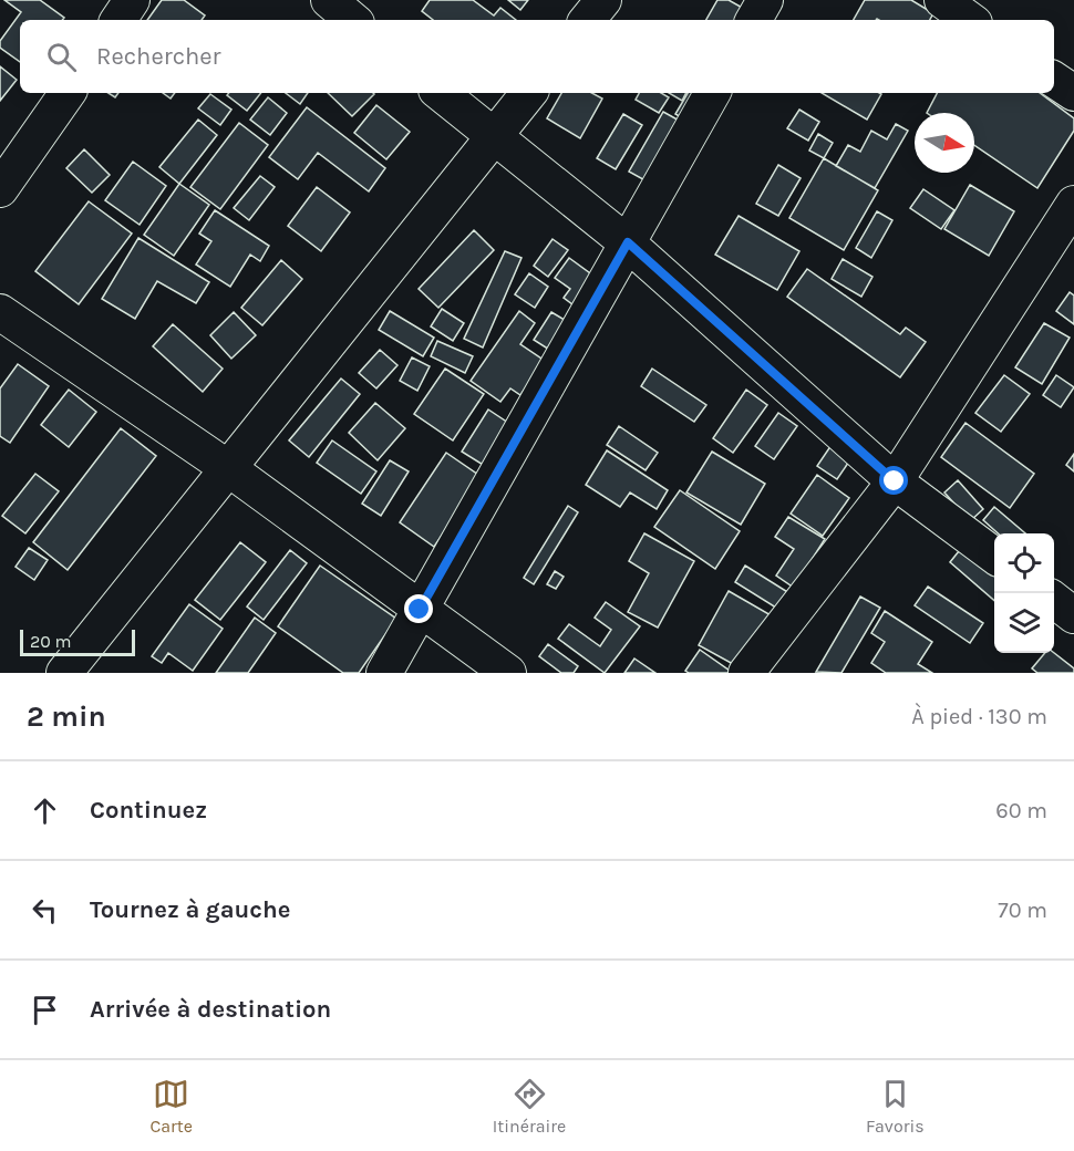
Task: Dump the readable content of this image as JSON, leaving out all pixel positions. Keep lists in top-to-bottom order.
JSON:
{
  "scale_bar": "20 m",
  "north": "right",
  "page": {
    "search": "Rechercher",
    "scale": "20 m",
    "heading": ["2 min", "À pied · 130 m"],
    "list": [
      ["Continuez", "60 m"],
      ["Tournez à gauche", "70 m"],
      "Arrivée à destination"
    ],
    "nav": ["Carte", "Itinéraire", "Favoris"]
  }
}
